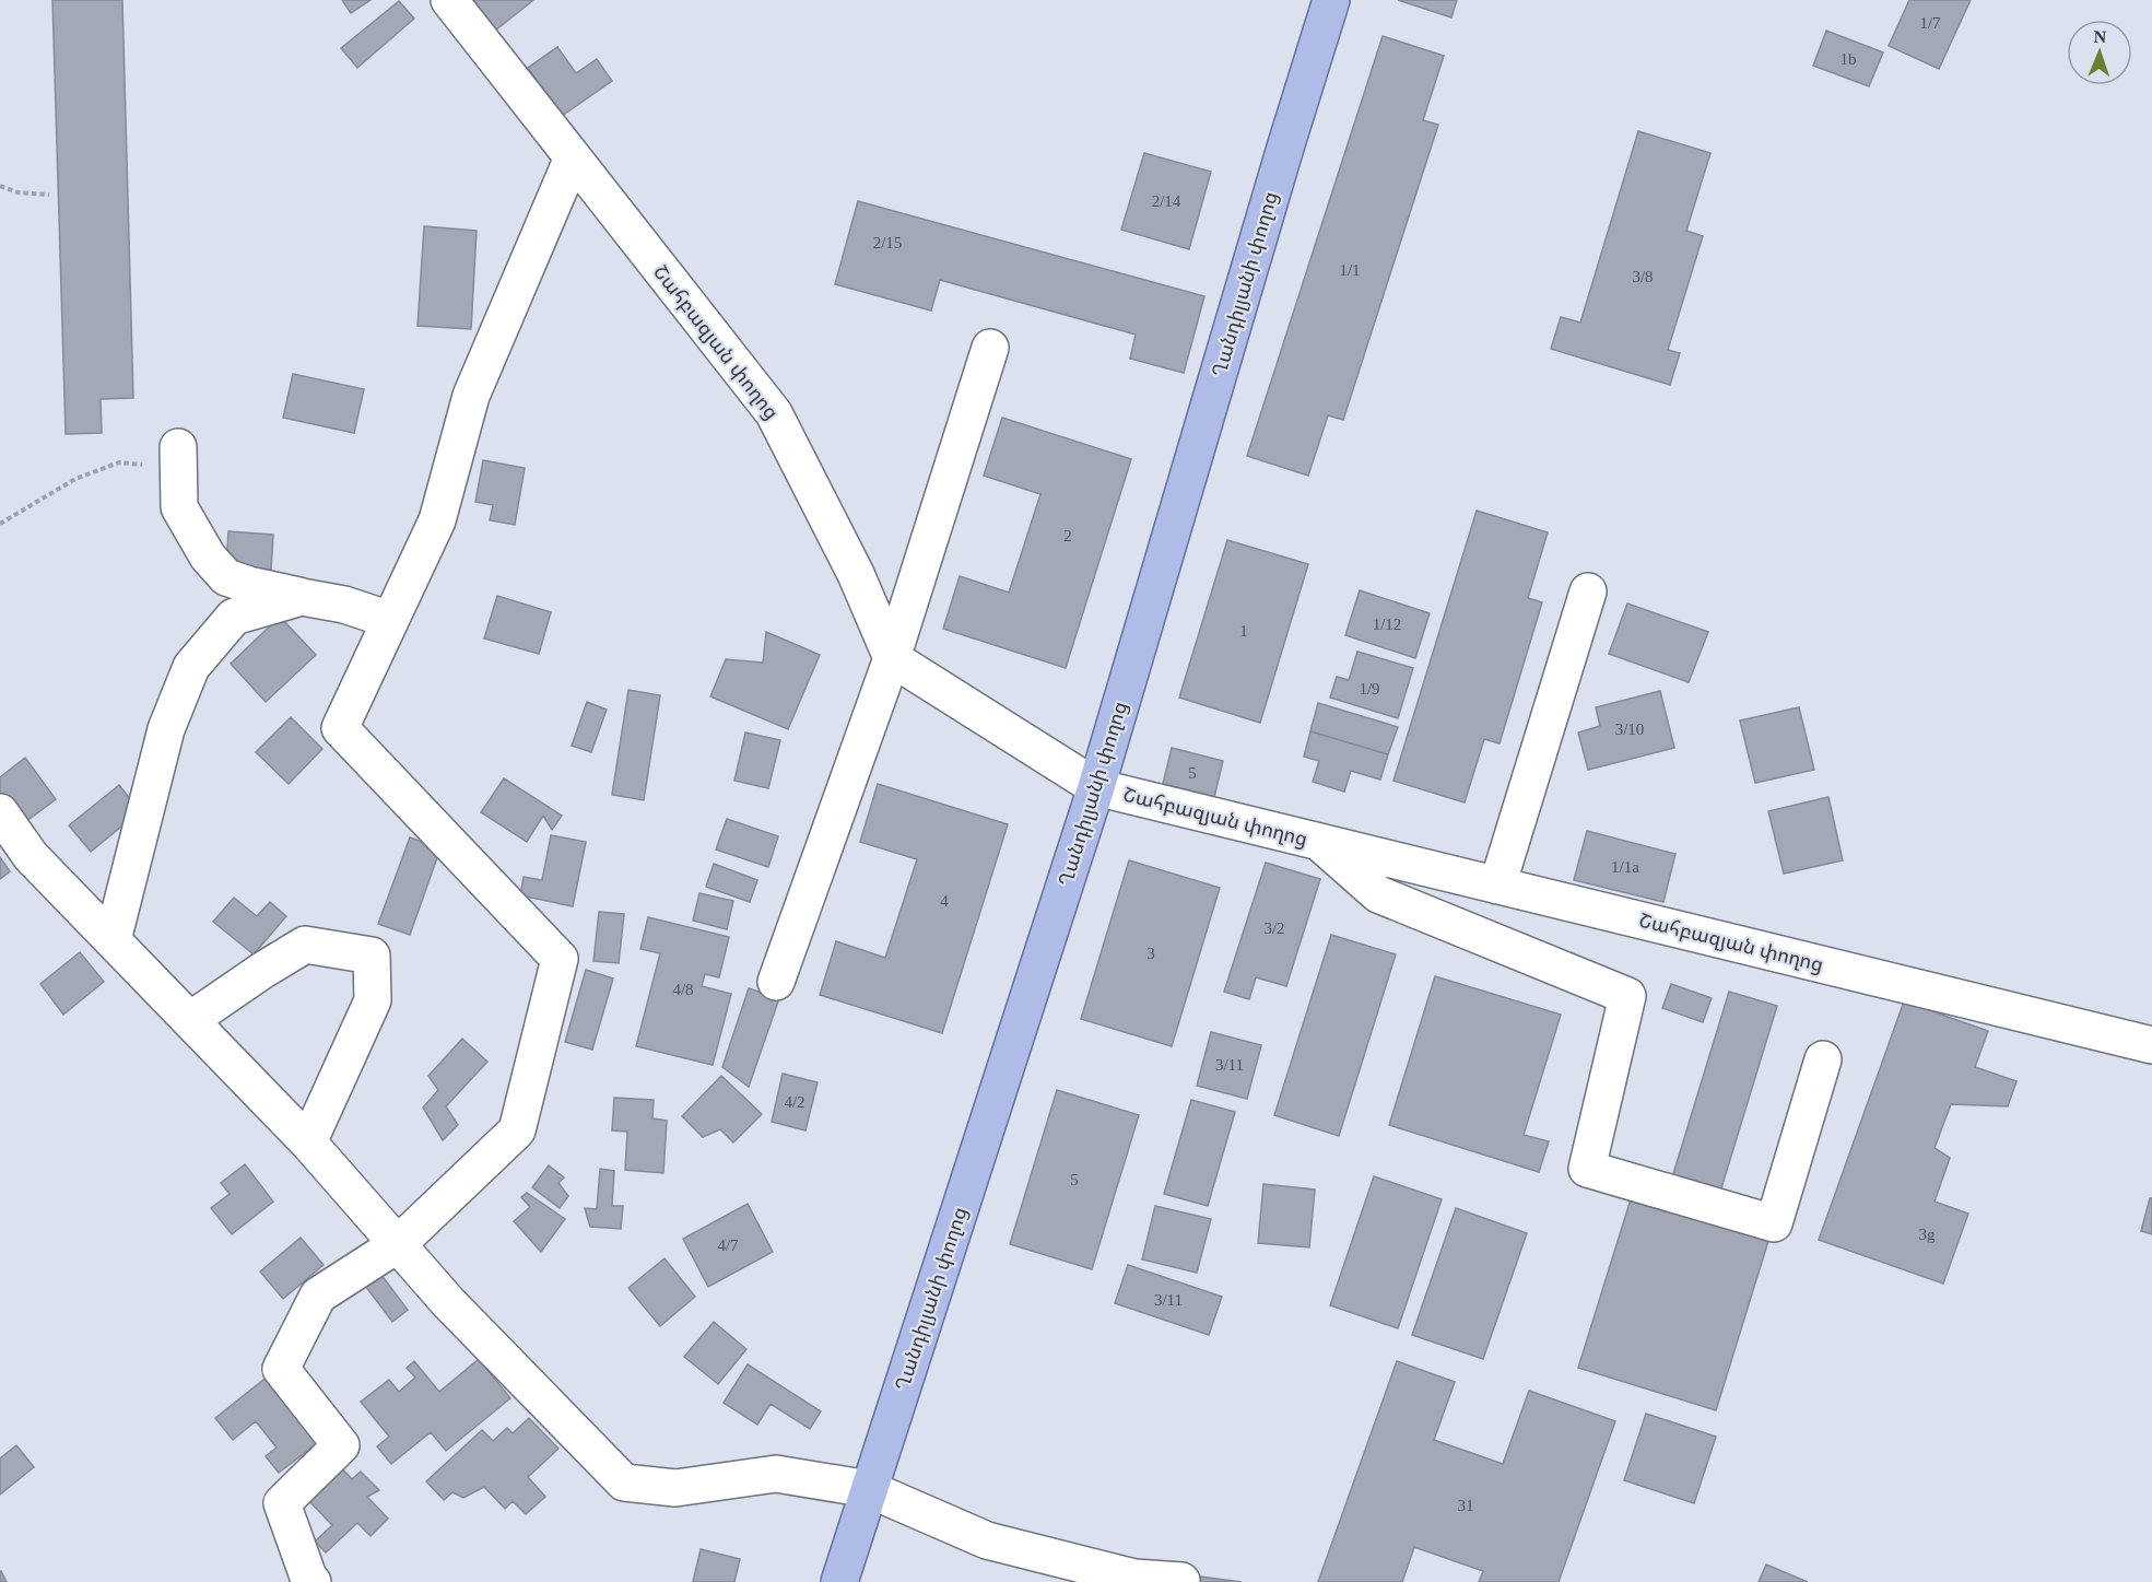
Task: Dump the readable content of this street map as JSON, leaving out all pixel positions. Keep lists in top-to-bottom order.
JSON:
{
  "streets": {
    "main road": ["Ղանդիլյանի փողոց"],
    "street": ["Շահբազյան փողոց"]
  },
  "crossings": [
    ["Ղանդիլյանի փողոց", "Շահբազյան փողոց"]
  ],
  "house_numbers": [
    "1/7",
    "1b",
    "2/14",
    "2/15",
    "1/1",
    "3/8",
    "2",
    "1/12",
    "1",
    "1/9",
    "3/10",
    "5",
    "1/1a",
    "4",
    "3/2",
    "3",
    "4/8",
    "3/11",
    "4/2",
    "5",
    "3g",
    "4/7",
    "3/11",
    "31"
  ],
  "north": "top"
}
